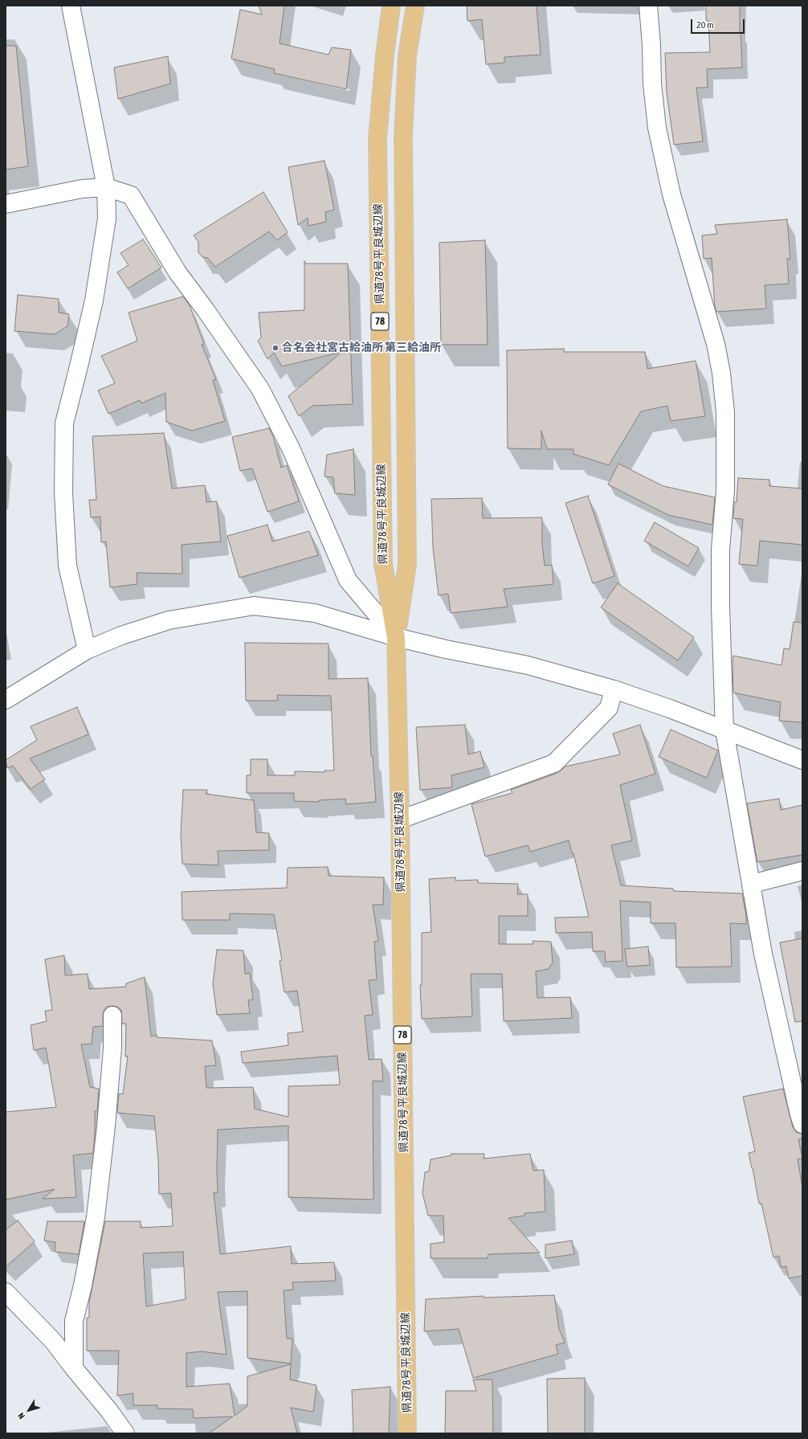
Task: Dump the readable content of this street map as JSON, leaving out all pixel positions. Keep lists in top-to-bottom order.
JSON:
{
  "streets": {
    "main road": ["県道78号平良城辺線", "78"]
  },
  "places": ["合名会社宮古給油所 第三給油所"],
  "scale_bar": "20 m",
  "north": "bottom left"
}
